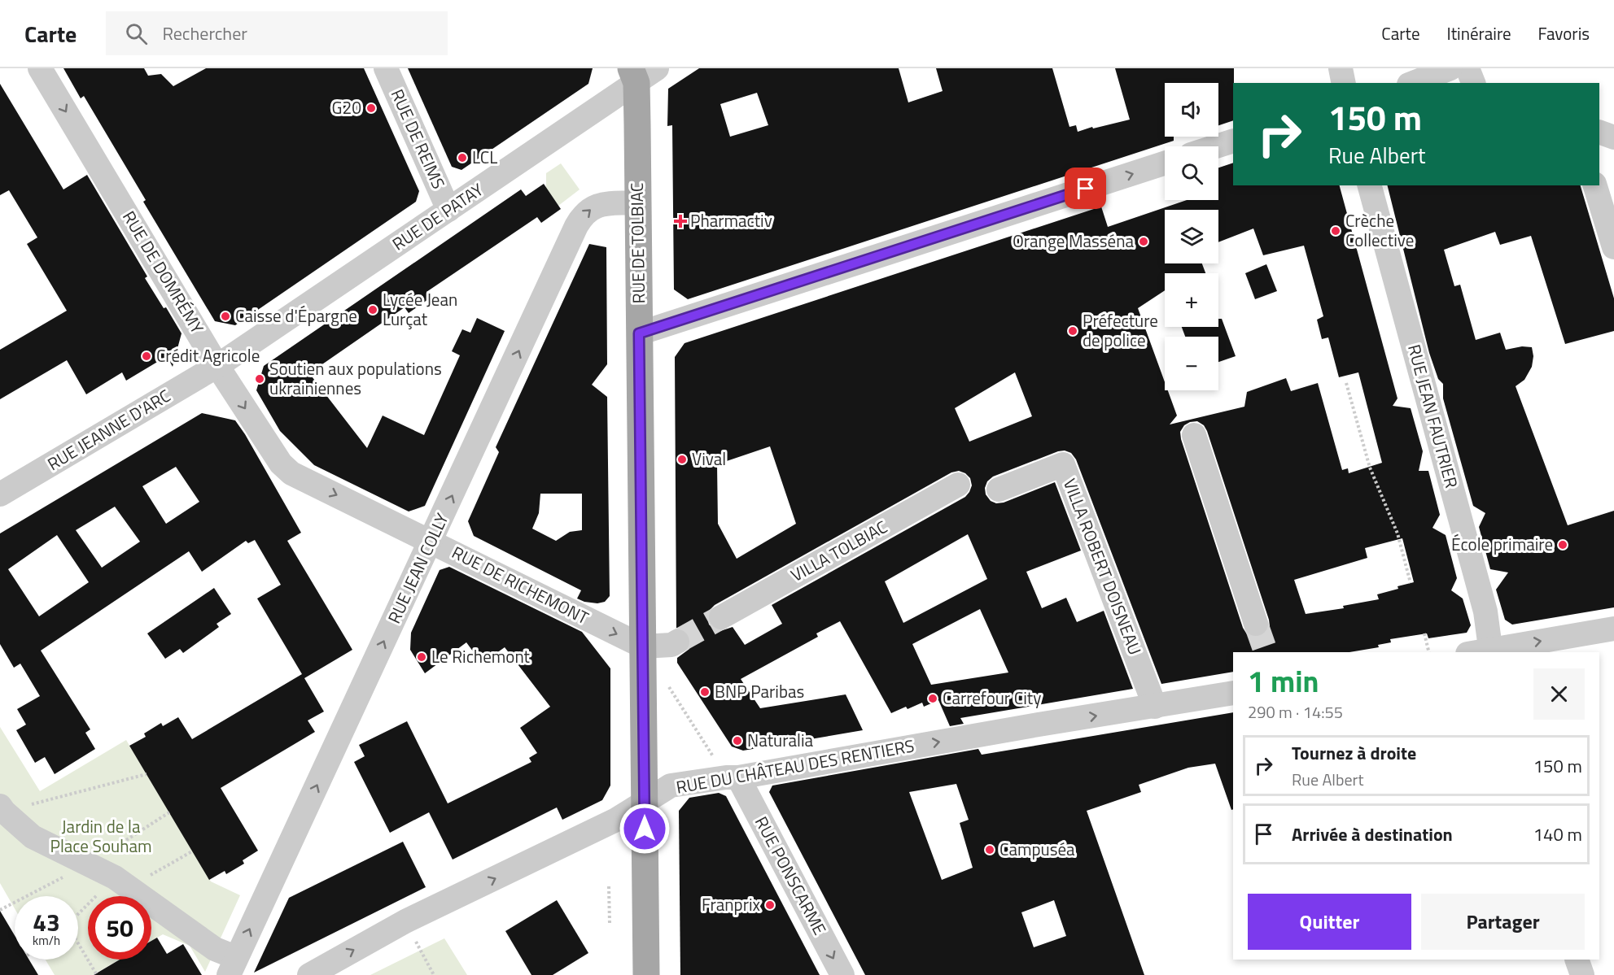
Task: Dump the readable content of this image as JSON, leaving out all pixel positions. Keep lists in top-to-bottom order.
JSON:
{
  "streets": {
    "main road": ["RUE DE TOLBIAC"],
    "street": [
      "RUE DE REIMS",
      "RUE DE PATAY",
      "RUE DE DOMRÉMY",
      "RUE JEAN FAUTRIER",
      "RUE JEANNE D'ARC",
      "VILLA TOLBIAC",
      "VILLA ROBERT DOISNEAU",
      "RUE JEAN COLLY",
      "RUE DE RICHEMONT",
      "RUE DU CHÂTEAU DES RENTIERS",
      "RUE PONSCARME"
    ]
  },
  "crossings": [
    ["RUE DE REIMS", "RUE DE PATAY"],
    ["RUE DE PATAY", "RUE DE TOLBIAC"],
    ["RUE DE PATAY", "RUE DE DOMRÉMY"],
    ["RUE DE PATAY", "RUE JEANNE D'ARC"],
    ["RUE DE TOLBIAC", "RUE JEAN COLLY"],
    ["RUE DE TOLBIAC", "RUE DE RICHEMONT"],
    ["RUE DE TOLBIAC", "RUE DU CHÂTEAU DES RENTIERS"],
    ["RUE DE DOMRÉMY", "RUE JEANNE D'ARC"],
    ["RUE DE DOMRÉMY", "RUE DE RICHEMONT"],
    ["VILLA ROBERT DOISNEAU", "RUE DU CHÂTEAU DES RENTIERS"],
    ["RUE JEAN COLLY", "RUE DE RICHEMONT"],
    ["RUE DU CHÂTEAU DES RENTIERS", "RUE PONSCARME"]
  ],
  "one_way": [
    "RUE DE DOMRÉMY",
    "RUE JEAN COLLY",
    "RUE DE RICHEMONT",
    "RUE DU CHÂTEAU DES RENTIERS",
    "RUE PONSCARME"
  ],
  "parks": ["Jardin de la Place Souham"],
  "places": {
    "other": [
      "G20",
      "LCL",
      "Crèche Collective",
      "Orange Masséna",
      "Lycée Jean Lurçat",
      "Caisse d'Épargne",
      "Préfecture de police",
      "Crédit Agricole",
      "Soutien aux populations ukrainiennes",
      "Vival",
      "École primaire",
      "Le Richemont",
      "BNP Paribas",
      "Carrefour City",
      "Naturalia",
      "Campuséa",
      "Franprix"
    ],
    "health": ["Pharmactiv"]
  },
  "page": {
    "header": "Carte",
    "search": "Rechercher",
    "nav": ["Carte", "Itinéraire", "Favoris"],
    "map_buttons": ["+", "−"],
    "turn": ["150 m", "Rue Albert"],
    "heading": ["1 min", "290 m · 14:55"],
    "list": [
      {
        "name": "Tournez à droite",
        "note": "Rue Albert",
        "value": "150 m"
      },
      {
        "name": "Arrivée à destination",
        "value": "140 m"
      }
    ],
    "buttons": ["Quitter", "Partager"],
    "speed": "43 km/h",
    "limit": "50"
  }
}
